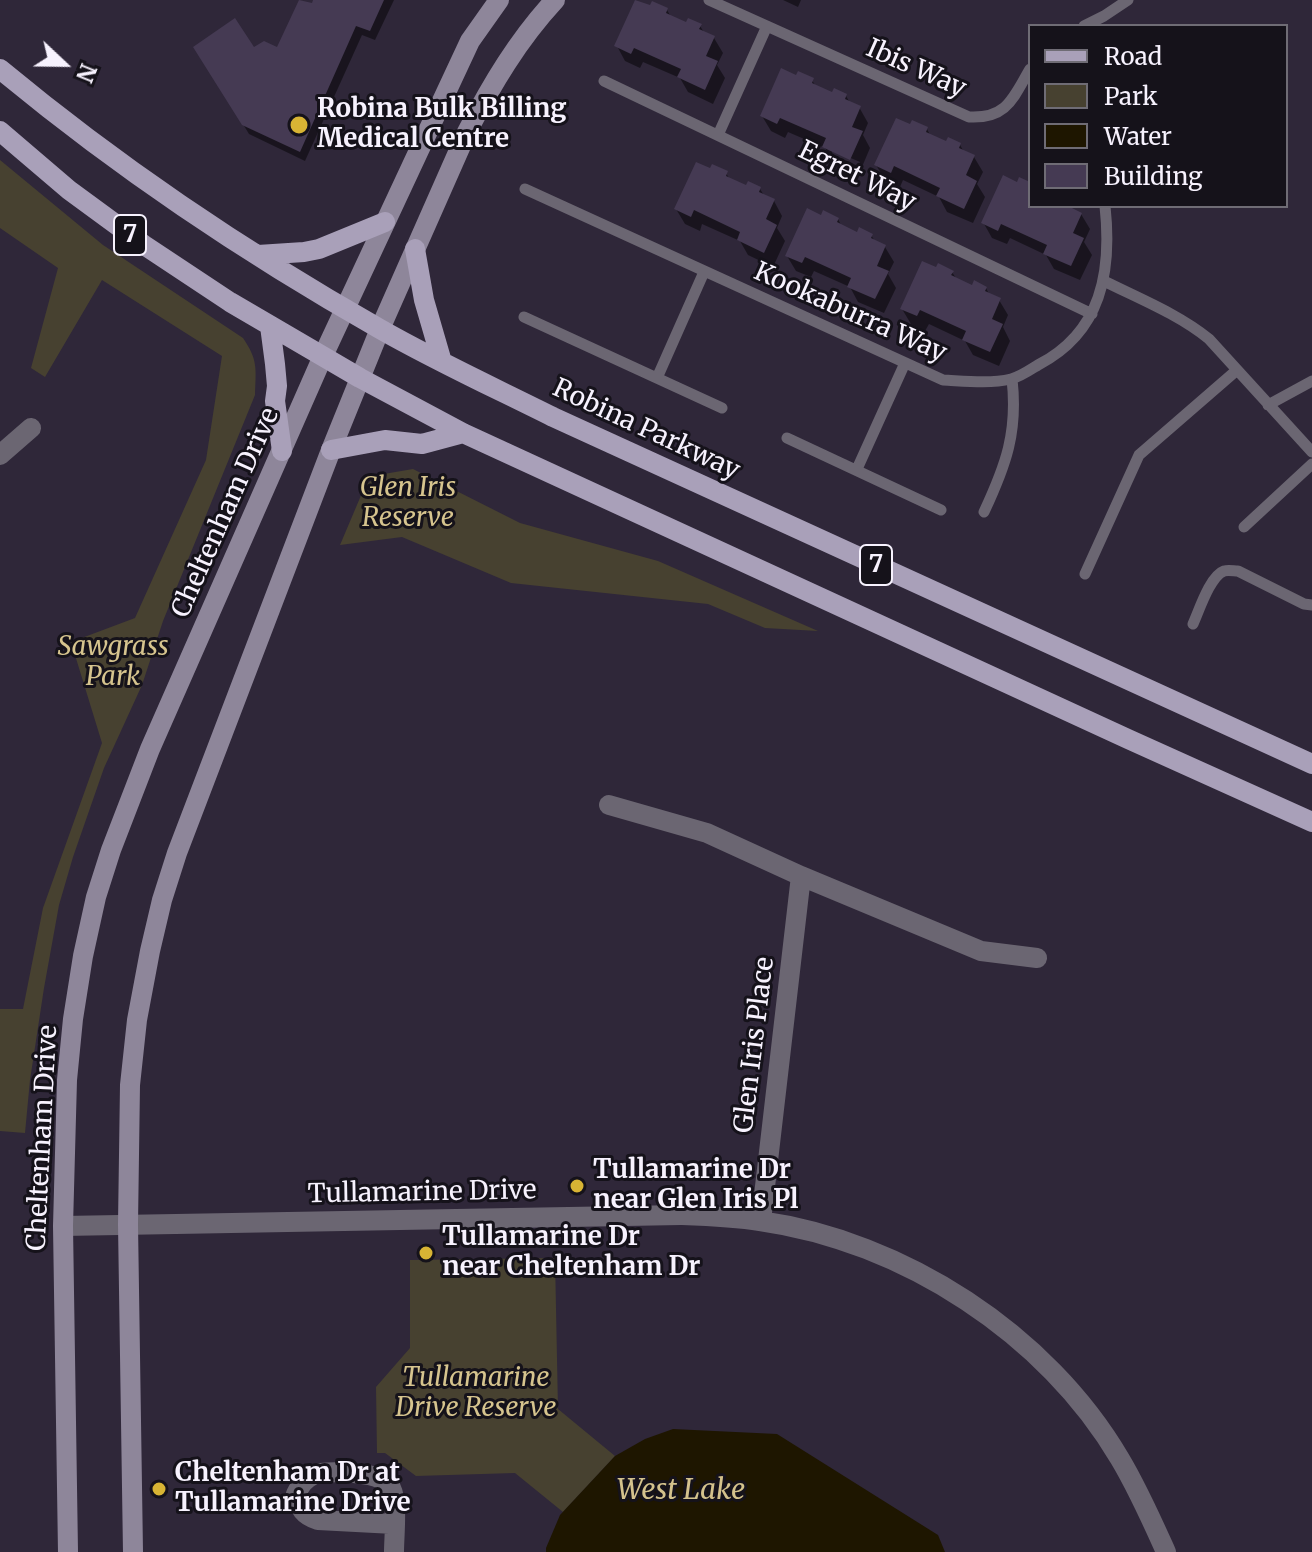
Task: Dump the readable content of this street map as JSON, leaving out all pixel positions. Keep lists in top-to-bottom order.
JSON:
{
  "streets": {
    "main road": ["7", "Robina Parkway", "Cheltenham Drive"],
    "street": ["Glen Iris Place", "Tullamarine Drive"],
    "lane": ["Ibis Way", "Egret Way", "Kookaburra Way"]
  },
  "crossings": [
    ["Egret Way", "Kookaburra Way"],
    ["7", "Cheltenham Drive"],
    ["Robina Parkway", "Cheltenham Drive"],
    ["Cheltenham Drive", "Tullamarine Drive"],
    ["Glen Iris Place", "Tullamarine Drive"]
  ],
  "water": ["West Lake"],
  "parks": ["Glen Iris Reserve", "Sawgrass Park", "Tullamarine Drive Reserve"],
  "places": [
    "Robina Bulk Billing Medical Centre",
    "Tullamarine Dr near Glen Iris Pl",
    "Tullamarine Dr near Cheltenham Dr",
    "Cheltenham Dr at Tullamarine Drive"
  ],
  "legend": [
    "Road",
    "Park",
    "Water",
    "Building"
  ],
  "north": "right"
}
